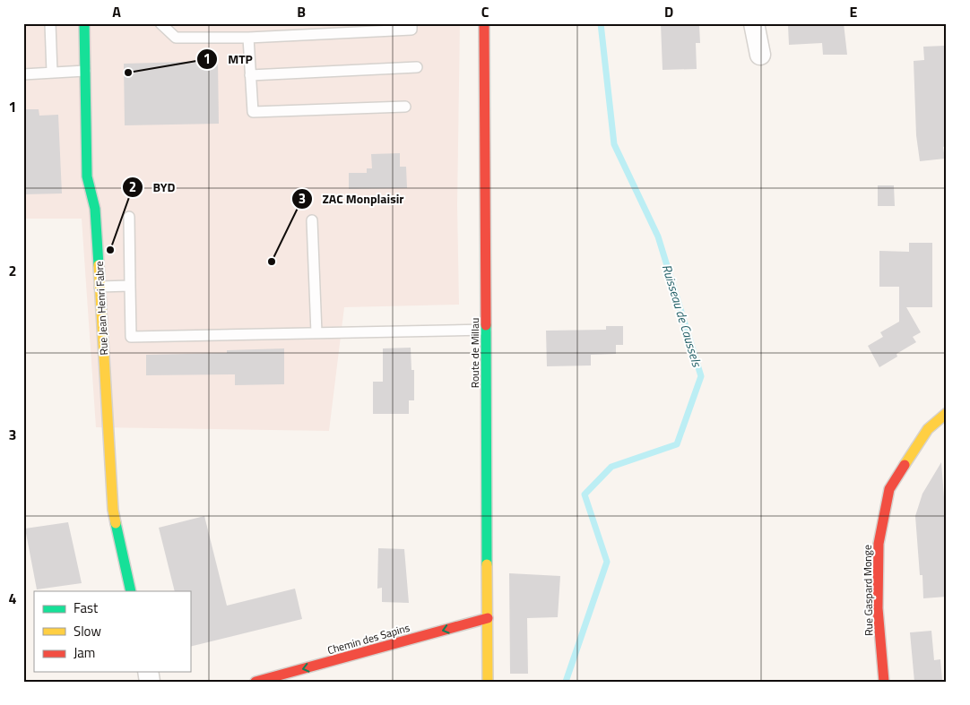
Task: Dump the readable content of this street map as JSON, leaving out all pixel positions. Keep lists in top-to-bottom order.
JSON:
{
  "streets": {
    "street": [
      "Rue Jean Henri Fabre",
      "Route de Millau",
      "Rue Gaspard Monge",
      "Chemin des Sapins"
    ]
  },
  "crossings": [
    ["Route de Millau", "Chemin des Sapins"]
  ],
  "one_way": ["Chemin des Sapins"],
  "water": ["Ruisseau de Caussels"],
  "places": ["MTP", "BYD", "ZAC Monplaisir"],
  "legend": ["Fast", "Slow", "Jam"],
  "grid": {
    "columns": [
      "A",
      "B",
      "C",
      "D",
      "E"
    ],
    "rows": [
      "1",
      "2",
      "3",
      "4"
    ]
  }
}
